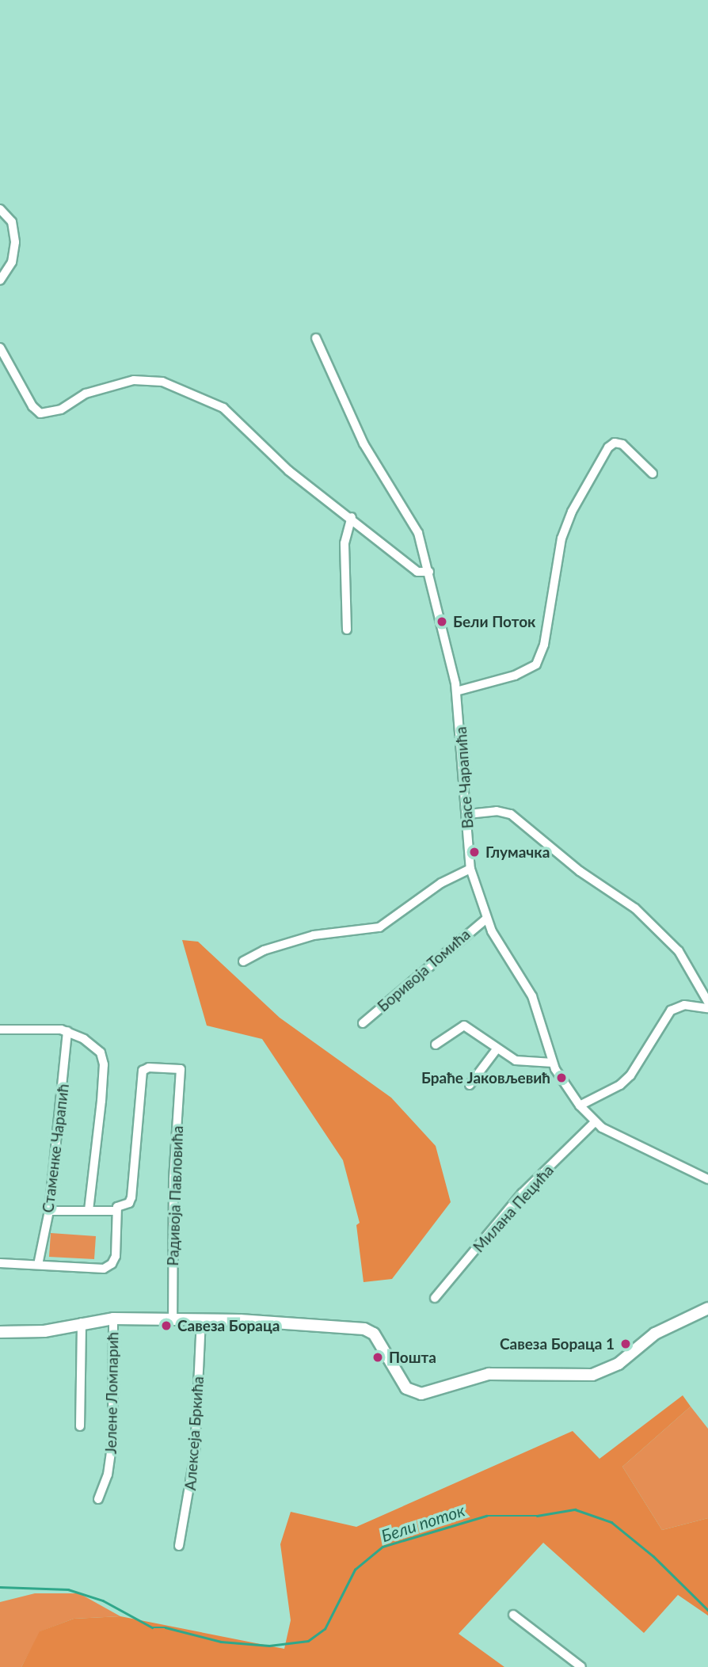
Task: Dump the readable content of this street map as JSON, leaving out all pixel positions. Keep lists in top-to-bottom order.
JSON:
{
  "streets": {
    "street": [
      "Васе Чарапића",
      "Боривоја Томића",
      "Стаменке Чарапић",
      "Радивоја Павловића",
      "Милана Пецића",
      "Јелене Ломпарић",
      "Алексеја Бркића"
    ]
  },
  "crossings": [
    ["Васе Чарапића", "Боривоја Томића"],
    ["Васе Чарапића", "Милана Пецића"]
  ],
  "water": ["Бели поток"],
  "places": [
    "Бели Поток",
    "Глумачка",
    "Браће Јаковљевић",
    "Савеза Бораца",
    "Савеза Бораца 1",
    "Пошта"
  ]
}
